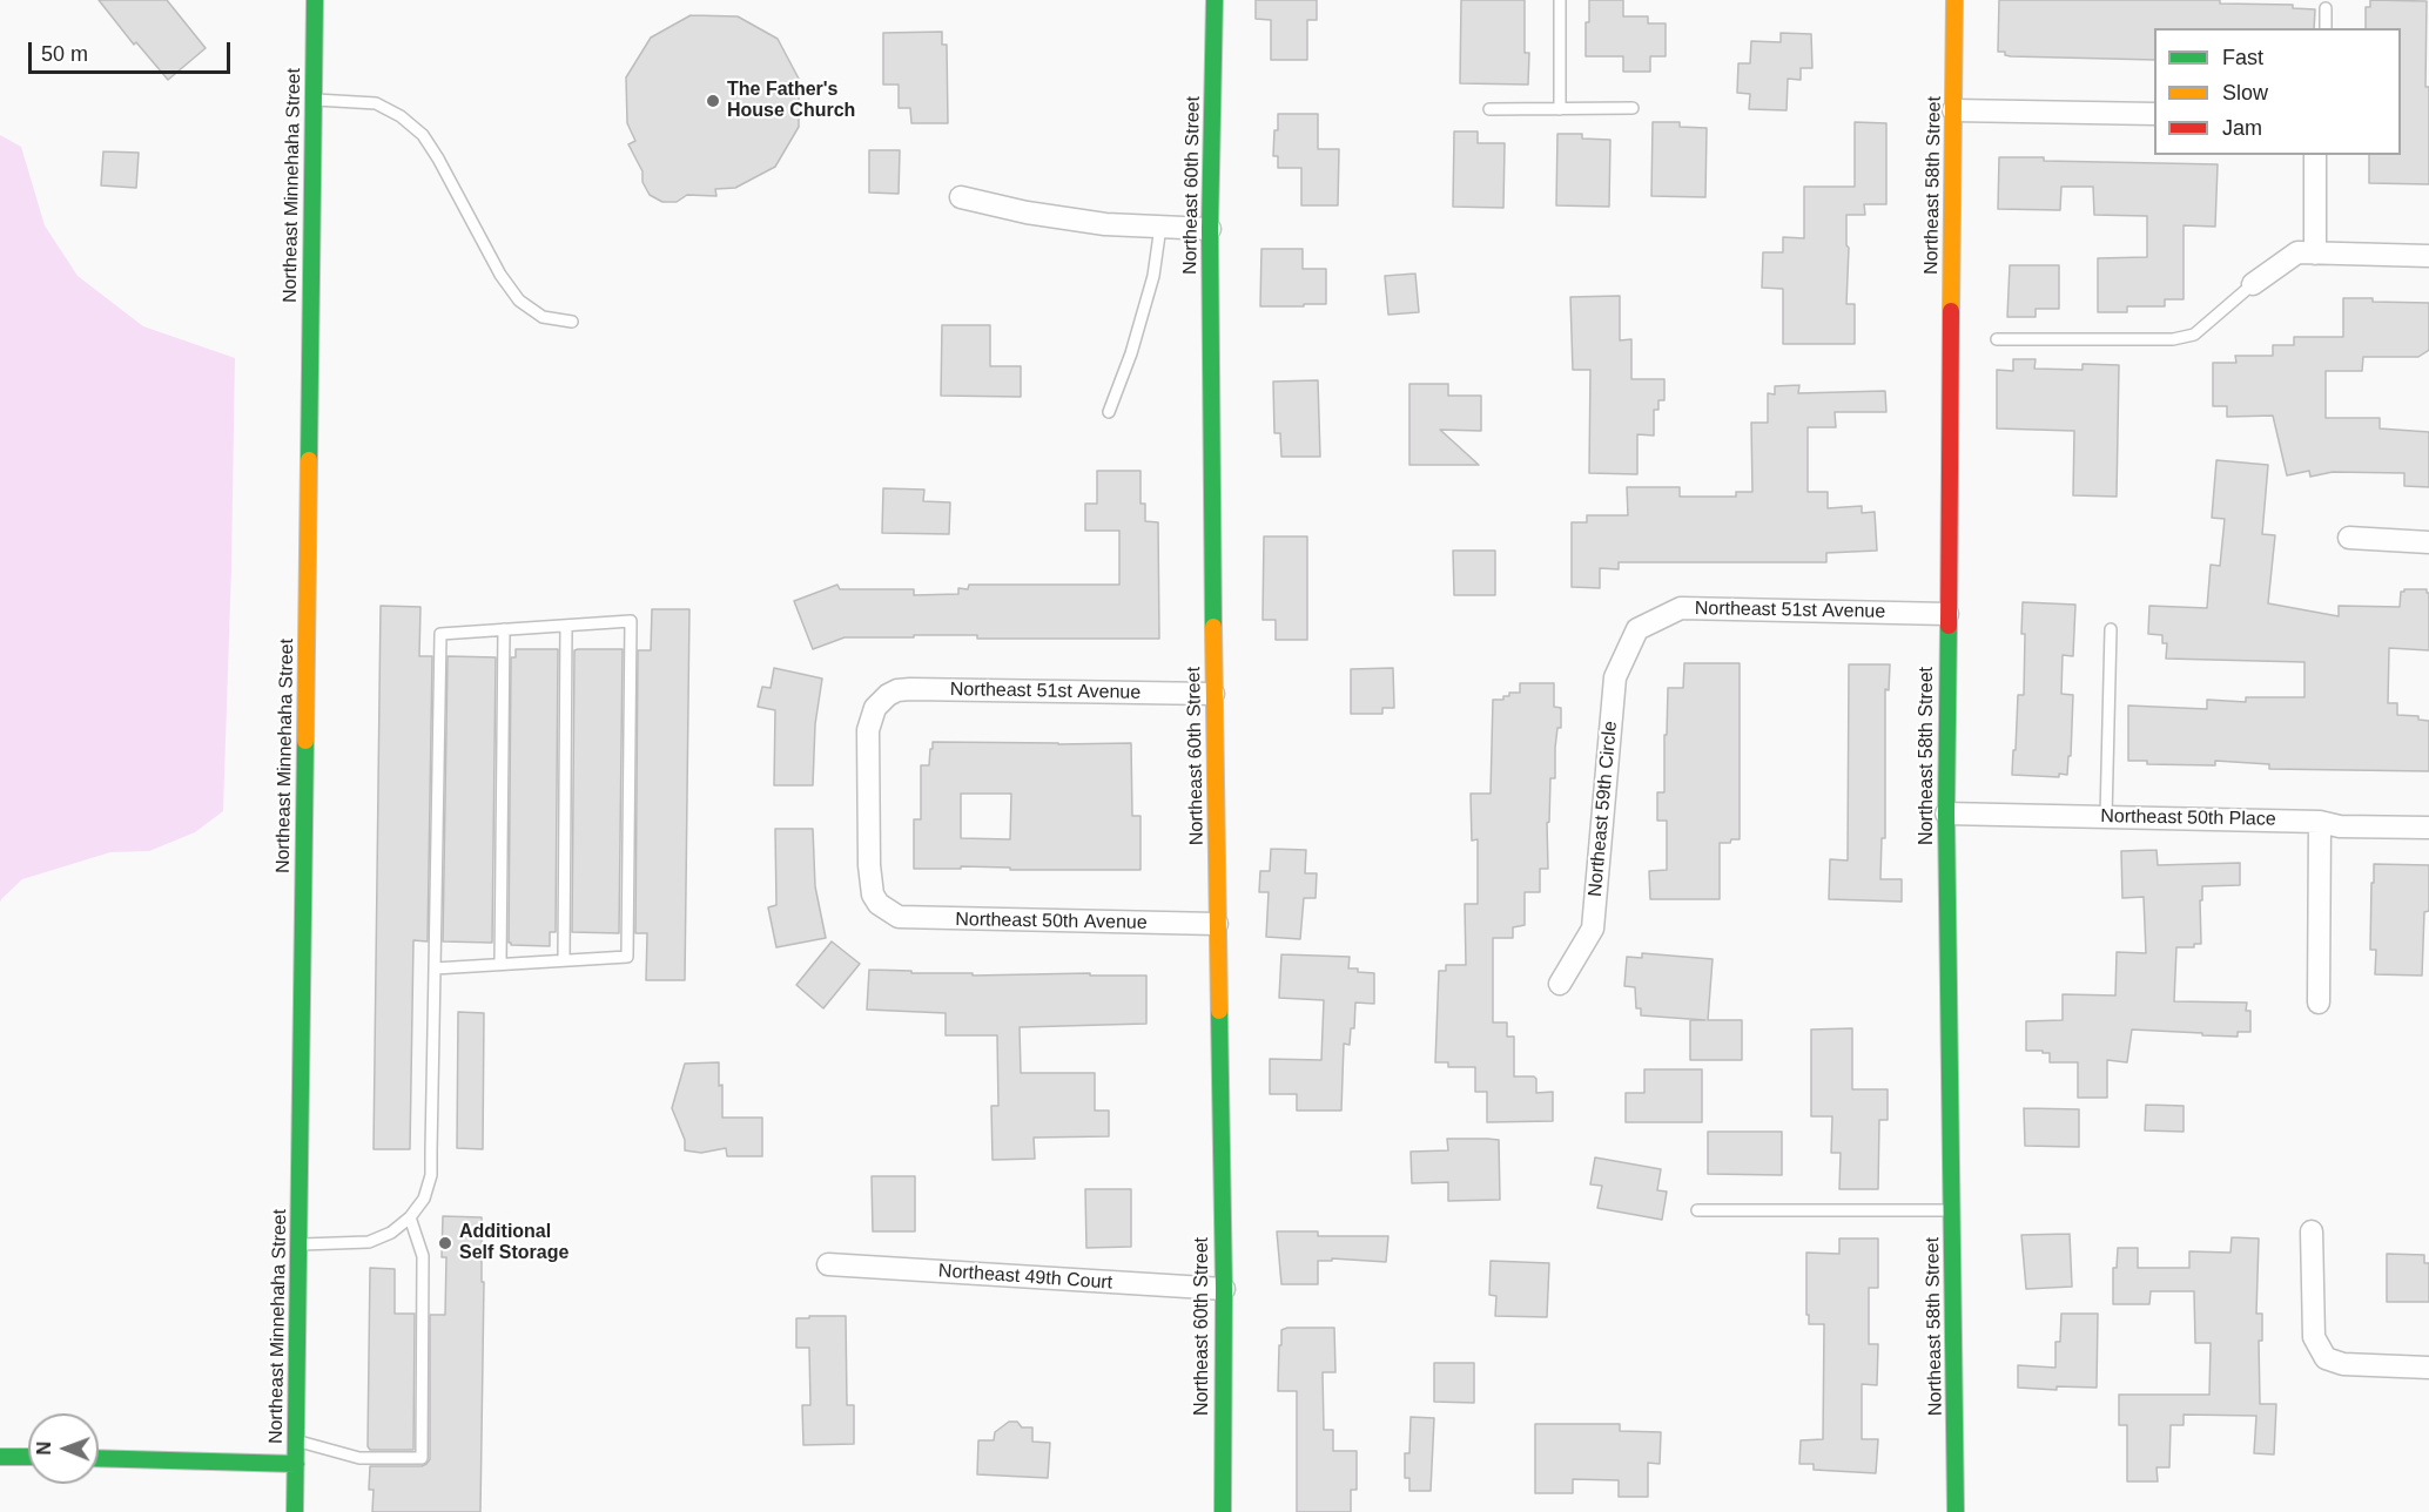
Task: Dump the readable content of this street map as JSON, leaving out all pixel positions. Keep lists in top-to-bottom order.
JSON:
{
  "streets": {
    "street": [
      "Northeast Minnehaha Street",
      "Northeast 60th Street",
      "Northeast 58th Street",
      "Northeast 51st Avenue",
      "Northeast 59th Circle",
      "Northeast 50th Place",
      "Northeast 50th Avenue",
      "Northeast 49th Court"
    ]
  },
  "crossings": [
    ["Northeast 60th Street", "Northeast 51st Avenue"],
    ["Northeast 60th Street", "Northeast 50th Avenue"],
    ["Northeast 60th Street", "Northeast 49th Court"],
    ["Northeast 58th Street", "Northeast 51st Avenue"],
    ["Northeast 58th Street", "Northeast 50th Place"],
    ["Northeast 51st Avenue", "Northeast 59th Circle"],
    ["Northeast 51st Avenue", "Northeast 50th Avenue"]
  ],
  "places": ["The Father's House Church", "Additional Self Storage"],
  "legend": ["Fast", "Slow", "Jam"],
  "scale_bar": "50 m",
  "north": "left"
}
